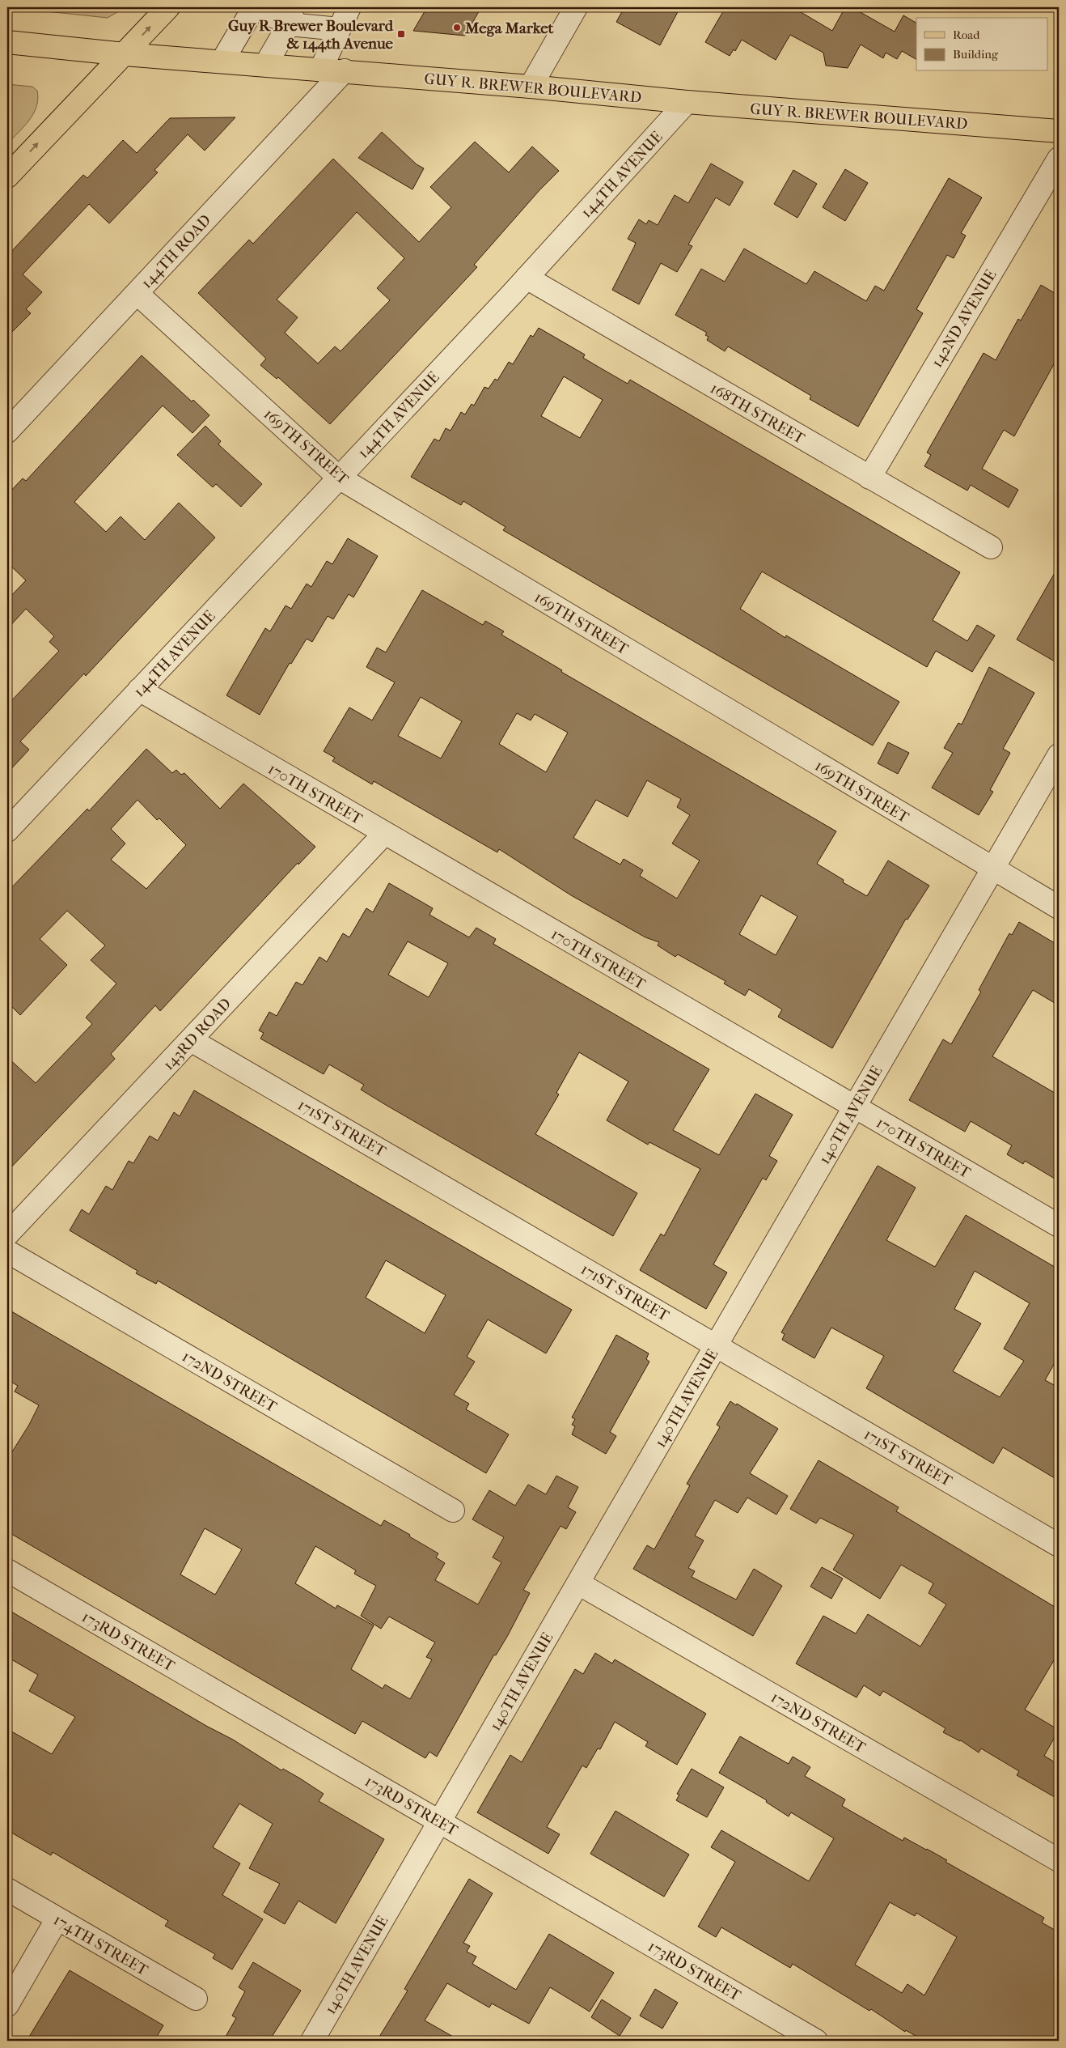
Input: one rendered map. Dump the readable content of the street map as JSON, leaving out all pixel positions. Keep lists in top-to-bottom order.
{
  "streets": {
    "main road": ["GUY R. BREWER BOULEVARD"],
    "street": [
      "144TH AVENUE",
      "144TH ROAD",
      "142ND AVENUE",
      "168TH STREET",
      "169TH STREET",
      "170TH STREET",
      "143RD ROAD",
      "140TH AVENUE",
      "171ST STREET",
      "172ND STREET",
      "173RD STREET",
      "174TH STREET"
    ]
  },
  "crossings": [
    ["GUY R. BREWER BOULEVARD", "144TH AVENUE"],
    ["GUY R. BREWER BOULEVARD", "144TH ROAD"],
    ["144TH AVENUE", "168TH STREET"],
    ["144TH AVENUE", "169TH STREET"],
    ["144TH AVENUE", "170TH STREET"],
    ["144TH ROAD", "169TH STREET"],
    ["142ND AVENUE", "168TH STREET"],
    ["169TH STREET", "140TH AVENUE"],
    ["170TH STREET", "143RD ROAD"],
    ["170TH STREET", "140TH AVENUE"],
    ["143RD ROAD", "171ST STREET"],
    ["140TH AVENUE", "171ST STREET"],
    ["140TH AVENUE", "172ND STREET"],
    ["140TH AVENUE", "173RD STREET"]
  ],
  "places": {
    "other": ["Mega Market"],
    "transit": ["Guy R Brewer Boulevard & 144th Avenue"]
  },
  "legend": ["Road", "Building"]
}
